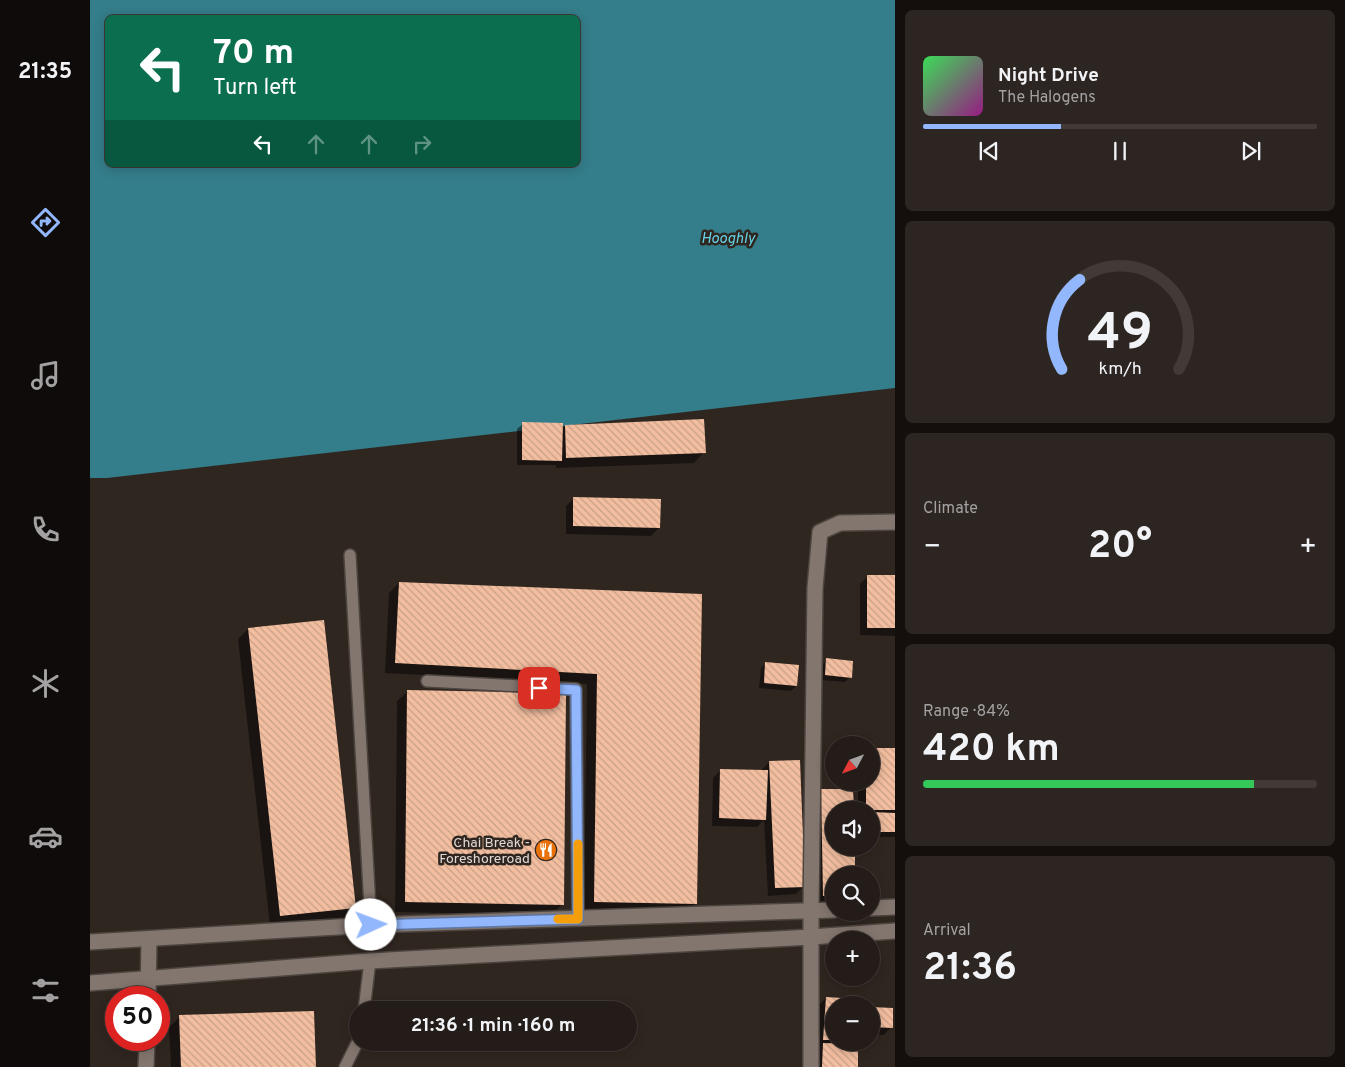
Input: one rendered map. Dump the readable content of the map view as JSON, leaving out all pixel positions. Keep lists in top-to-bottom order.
{
  "water": ["Hooghly"],
  "places": {
    "restaurant": ["Chai Break - Foreshoreroad"]
  },
  "north": "bottom left",
  "page": {
    "tabs": "21:35",
    "turn": ["70 m", "Turn left"],
    "song": ["Night Drive", "The Halogens"],
    "tile": [
      "Climate",
      ["Range · 84%", "420 km"],
      ["Arrival", "21:36"]
    ],
    "heat": ["−", "20°", "+"],
    "map_buttons": ["+", "−"],
    "limit": "50",
    "trip": "21:36 · 1 min · 160 m",
    "gauge": ["49", "km/h"]
  }
}
